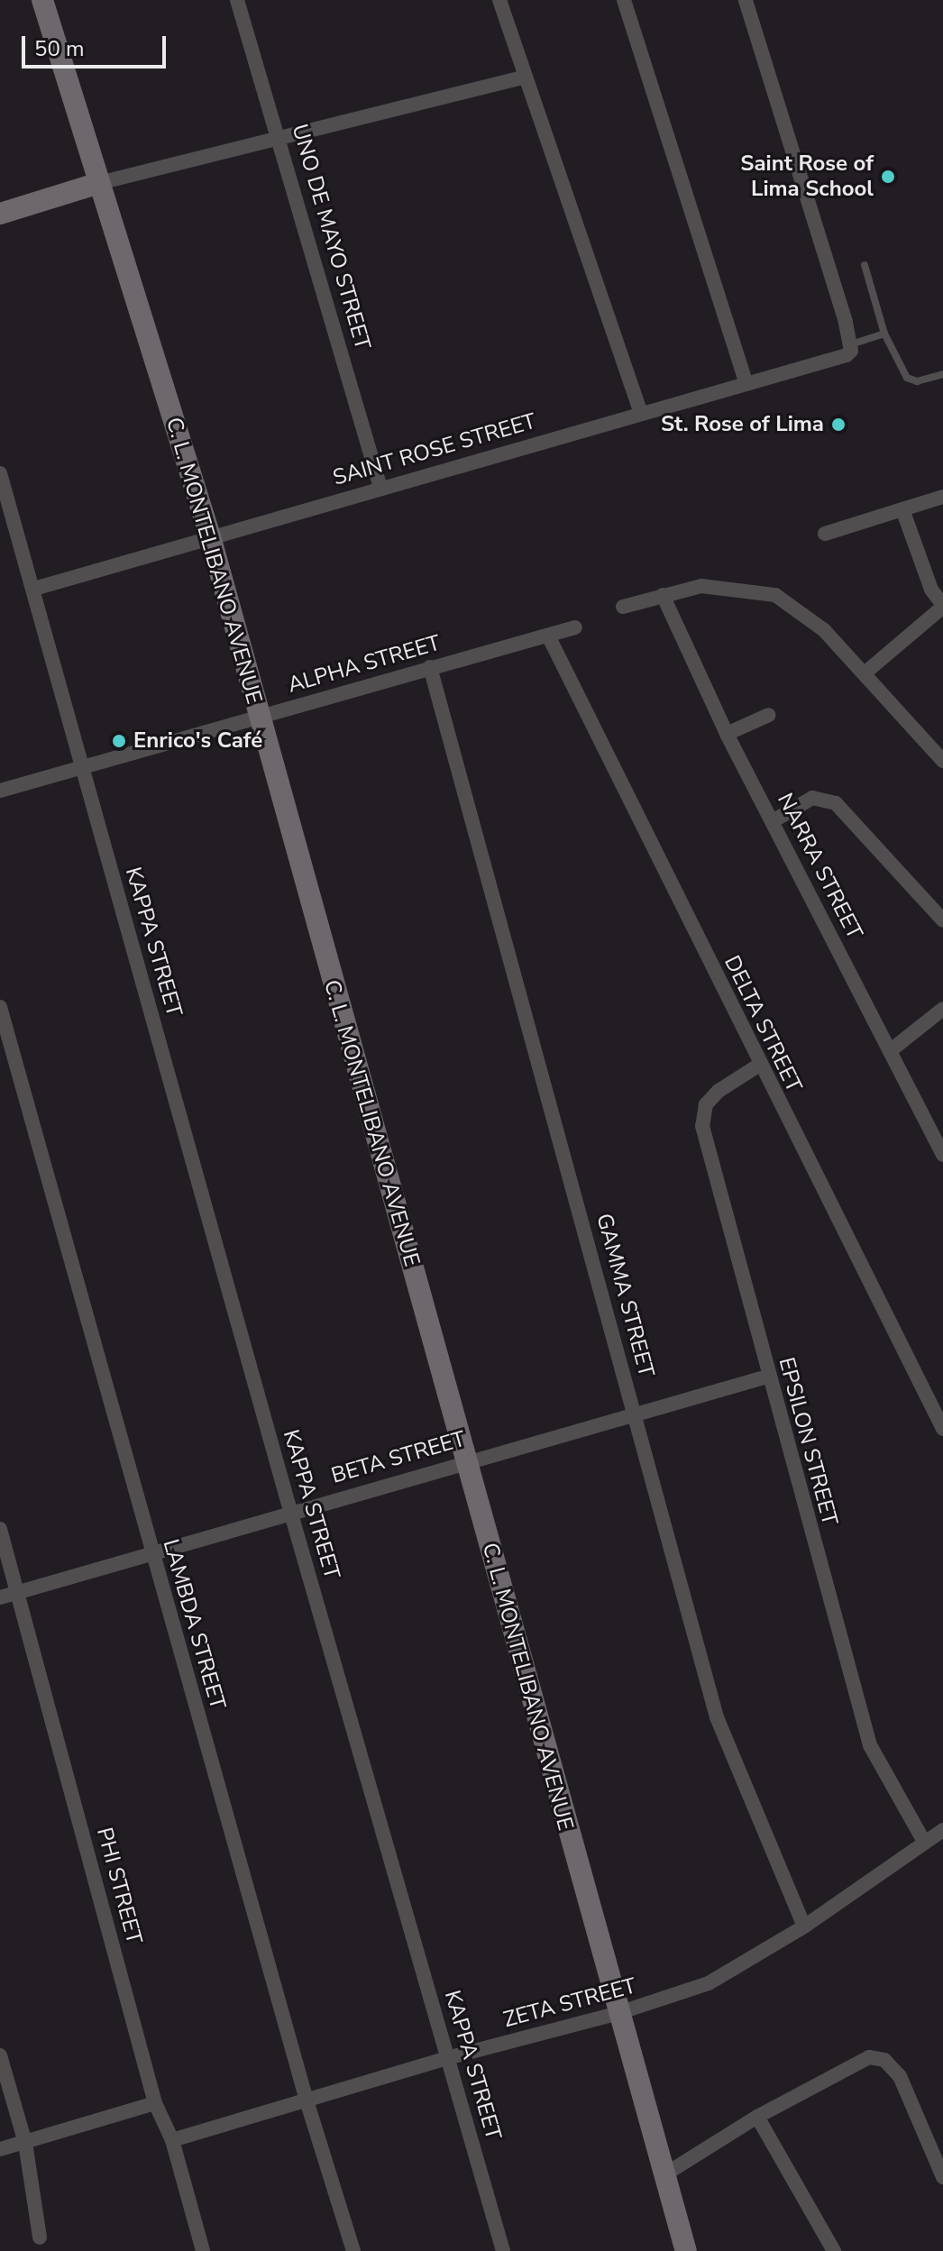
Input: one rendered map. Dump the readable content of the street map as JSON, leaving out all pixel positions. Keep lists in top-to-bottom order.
{
  "streets": {
    "street": [
      "UNO DE MAYO STREET",
      "SAINT ROSE STREET",
      "C. L. MONTELIBANO AVENUE",
      "ALPHA STREET",
      "NARRA STREET",
      "KAPPA STREET",
      "DELTA STREET",
      "GAMMA STREET",
      "EPSILON STREET",
      "BETA STREET",
      "LAMBDA STREET",
      "PHI STREET",
      "ZETA STREET"
    ]
  },
  "crossings": [
    ["UNO DE MAYO STREET", "SAINT ROSE STREET"],
    ["SAINT ROSE STREET", "C. L. MONTELIBANO AVENUE"],
    ["SAINT ROSE STREET", "KAPPA STREET"],
    ["C. L. MONTELIBANO AVENUE", "ALPHA STREET"],
    ["C. L. MONTELIBANO AVENUE", "BETA STREET"],
    ["C. L. MONTELIBANO AVENUE", "ZETA STREET"],
    ["ALPHA STREET", "KAPPA STREET"],
    ["ALPHA STREET", "DELTA STREET"],
    ["ALPHA STREET", "GAMMA STREET"],
    ["KAPPA STREET", "BETA STREET"],
    ["KAPPA STREET", "ZETA STREET"],
    ["DELTA STREET", "EPSILON STREET"],
    ["GAMMA STREET", "BETA STREET"],
    ["GAMMA STREET", "ZETA STREET"],
    ["EPSILON STREET", "BETA STREET"],
    ["EPSILON STREET", "ZETA STREET"],
    ["BETA STREET", "LAMBDA STREET"],
    ["BETA STREET", "PHI STREET"],
    ["LAMBDA STREET", "ZETA STREET"],
    ["PHI STREET", "ZETA STREET"]
  ],
  "places": ["Saint Rose of Lima School", "St. Rose of Lima", "Enrico's Café"],
  "scale_bar": "50 m"
}
